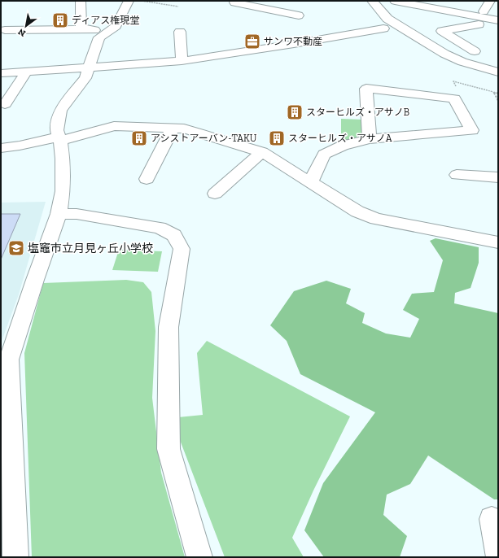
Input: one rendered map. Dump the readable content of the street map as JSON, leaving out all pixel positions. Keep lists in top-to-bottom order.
{
  "places": {
    "building": [
      "ディアス権現堂",
      "スターヒルズ・アサノB",
      "アシストアーバン-TAKU",
      "スターヒルズ・アサノA"
    ],
    "office": ["サンワ不動産"],
    "school or university": ["塩竈市立月見ヶ丘小学校"]
  },
  "north": "bottom left"
}
